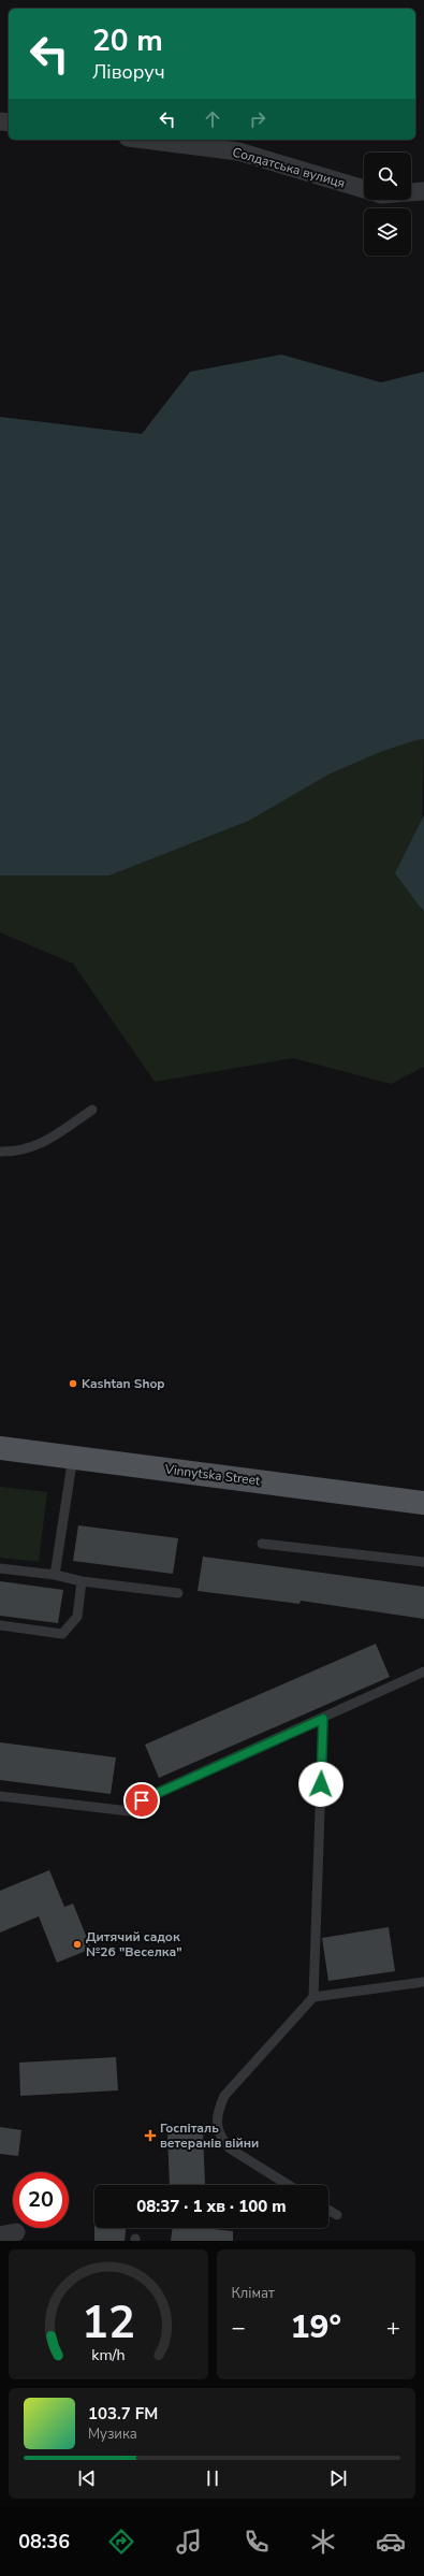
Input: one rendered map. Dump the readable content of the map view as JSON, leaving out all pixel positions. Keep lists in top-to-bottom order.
{
  "streets": {
    "main road": ["Vinnytska Street"],
    "street": ["Солдатська вулиця"]
  },
  "places": {
    "other": ["Kashtan Shop", "Дитячий садок №26 \"Веселка\""],
    "health": ["Госпіталь ветеранів війни"]
  },
  "page": {
    "turn": ["20 m", "Ліворуч"],
    "limit": "20",
    "trip": "08:37 · 1 хв · 100 m",
    "tile": "Клімат",
    "heat": ["−", "19°", "+"],
    "song": ["103.7 FM", "Музика"],
    "tabs": "08:36",
    "gauge": ["12", "km/h"]
  }
}
